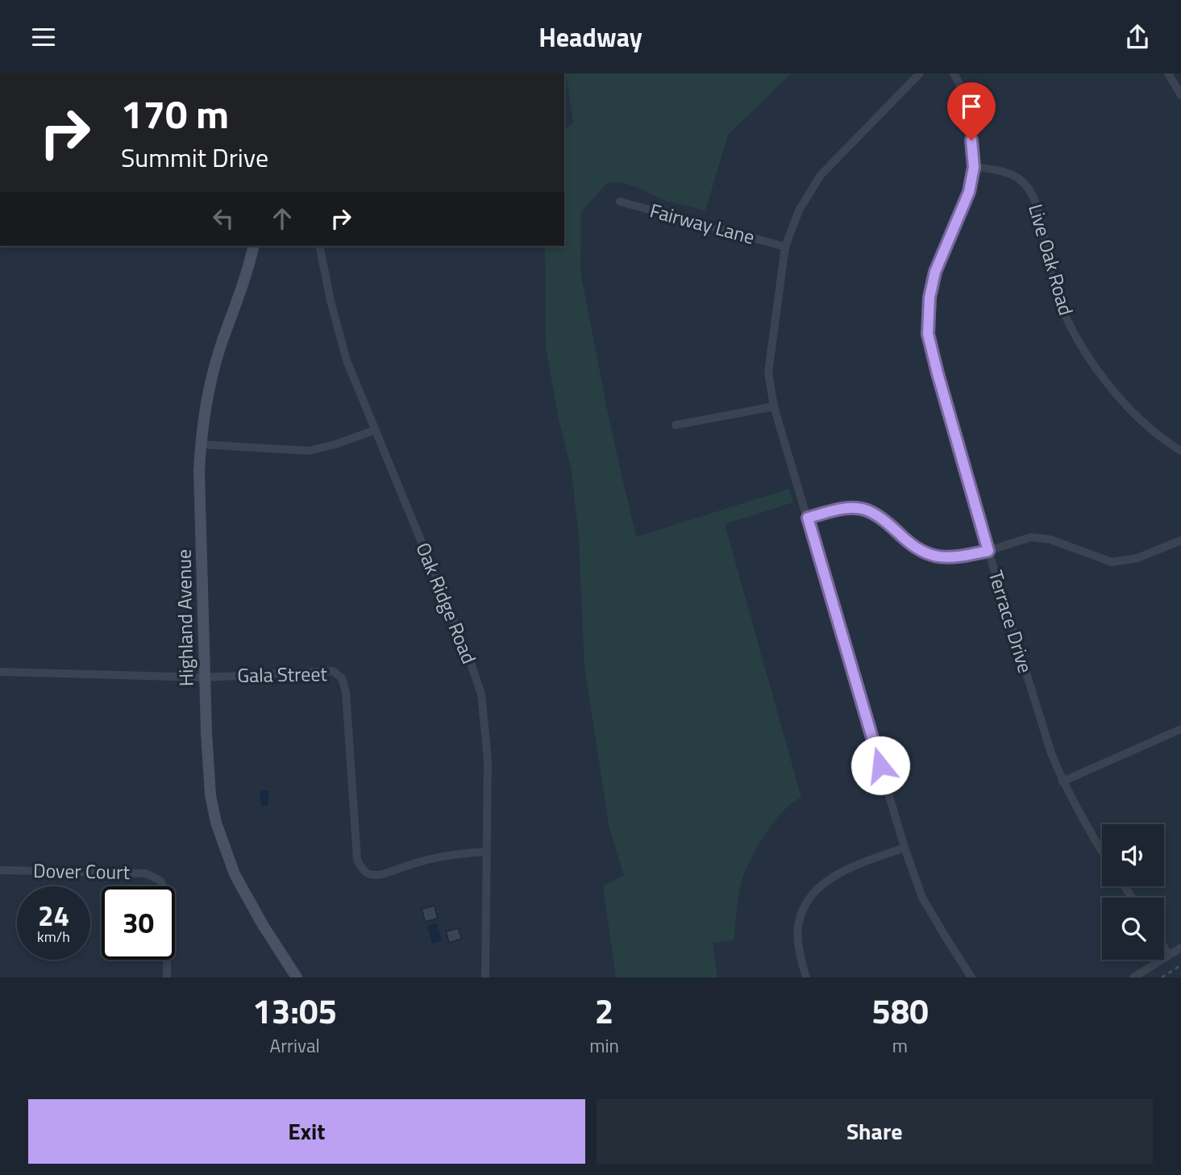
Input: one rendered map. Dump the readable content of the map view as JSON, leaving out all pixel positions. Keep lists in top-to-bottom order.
{
  "streets": {
    "main road": ["Highland Avenue"],
    "street": [
      "Fairway Lane",
      "Live Oak Road",
      "Oak Ridge Road",
      "Terrace Drive",
      "Gala Street",
      "Dover Court"
    ]
  },
  "crossings": [
    ["Live Oak Road", "Terrace Drive"],
    ["Oak Ridge Road", "Gala Street"],
    ["Highland Avenue", "Gala Street"]
  ],
  "page": {
    "header": "Headway",
    "turn": ["170 m", "Summit Drive"],
    "speed": "24 km/h",
    "limit": "30",
    "eta": [
      "13:05",
      "Arrival",
      "2",
      "min",
      "580",
      "m"
    ],
    "buttons": ["Exit", "Share"]
  }
}
